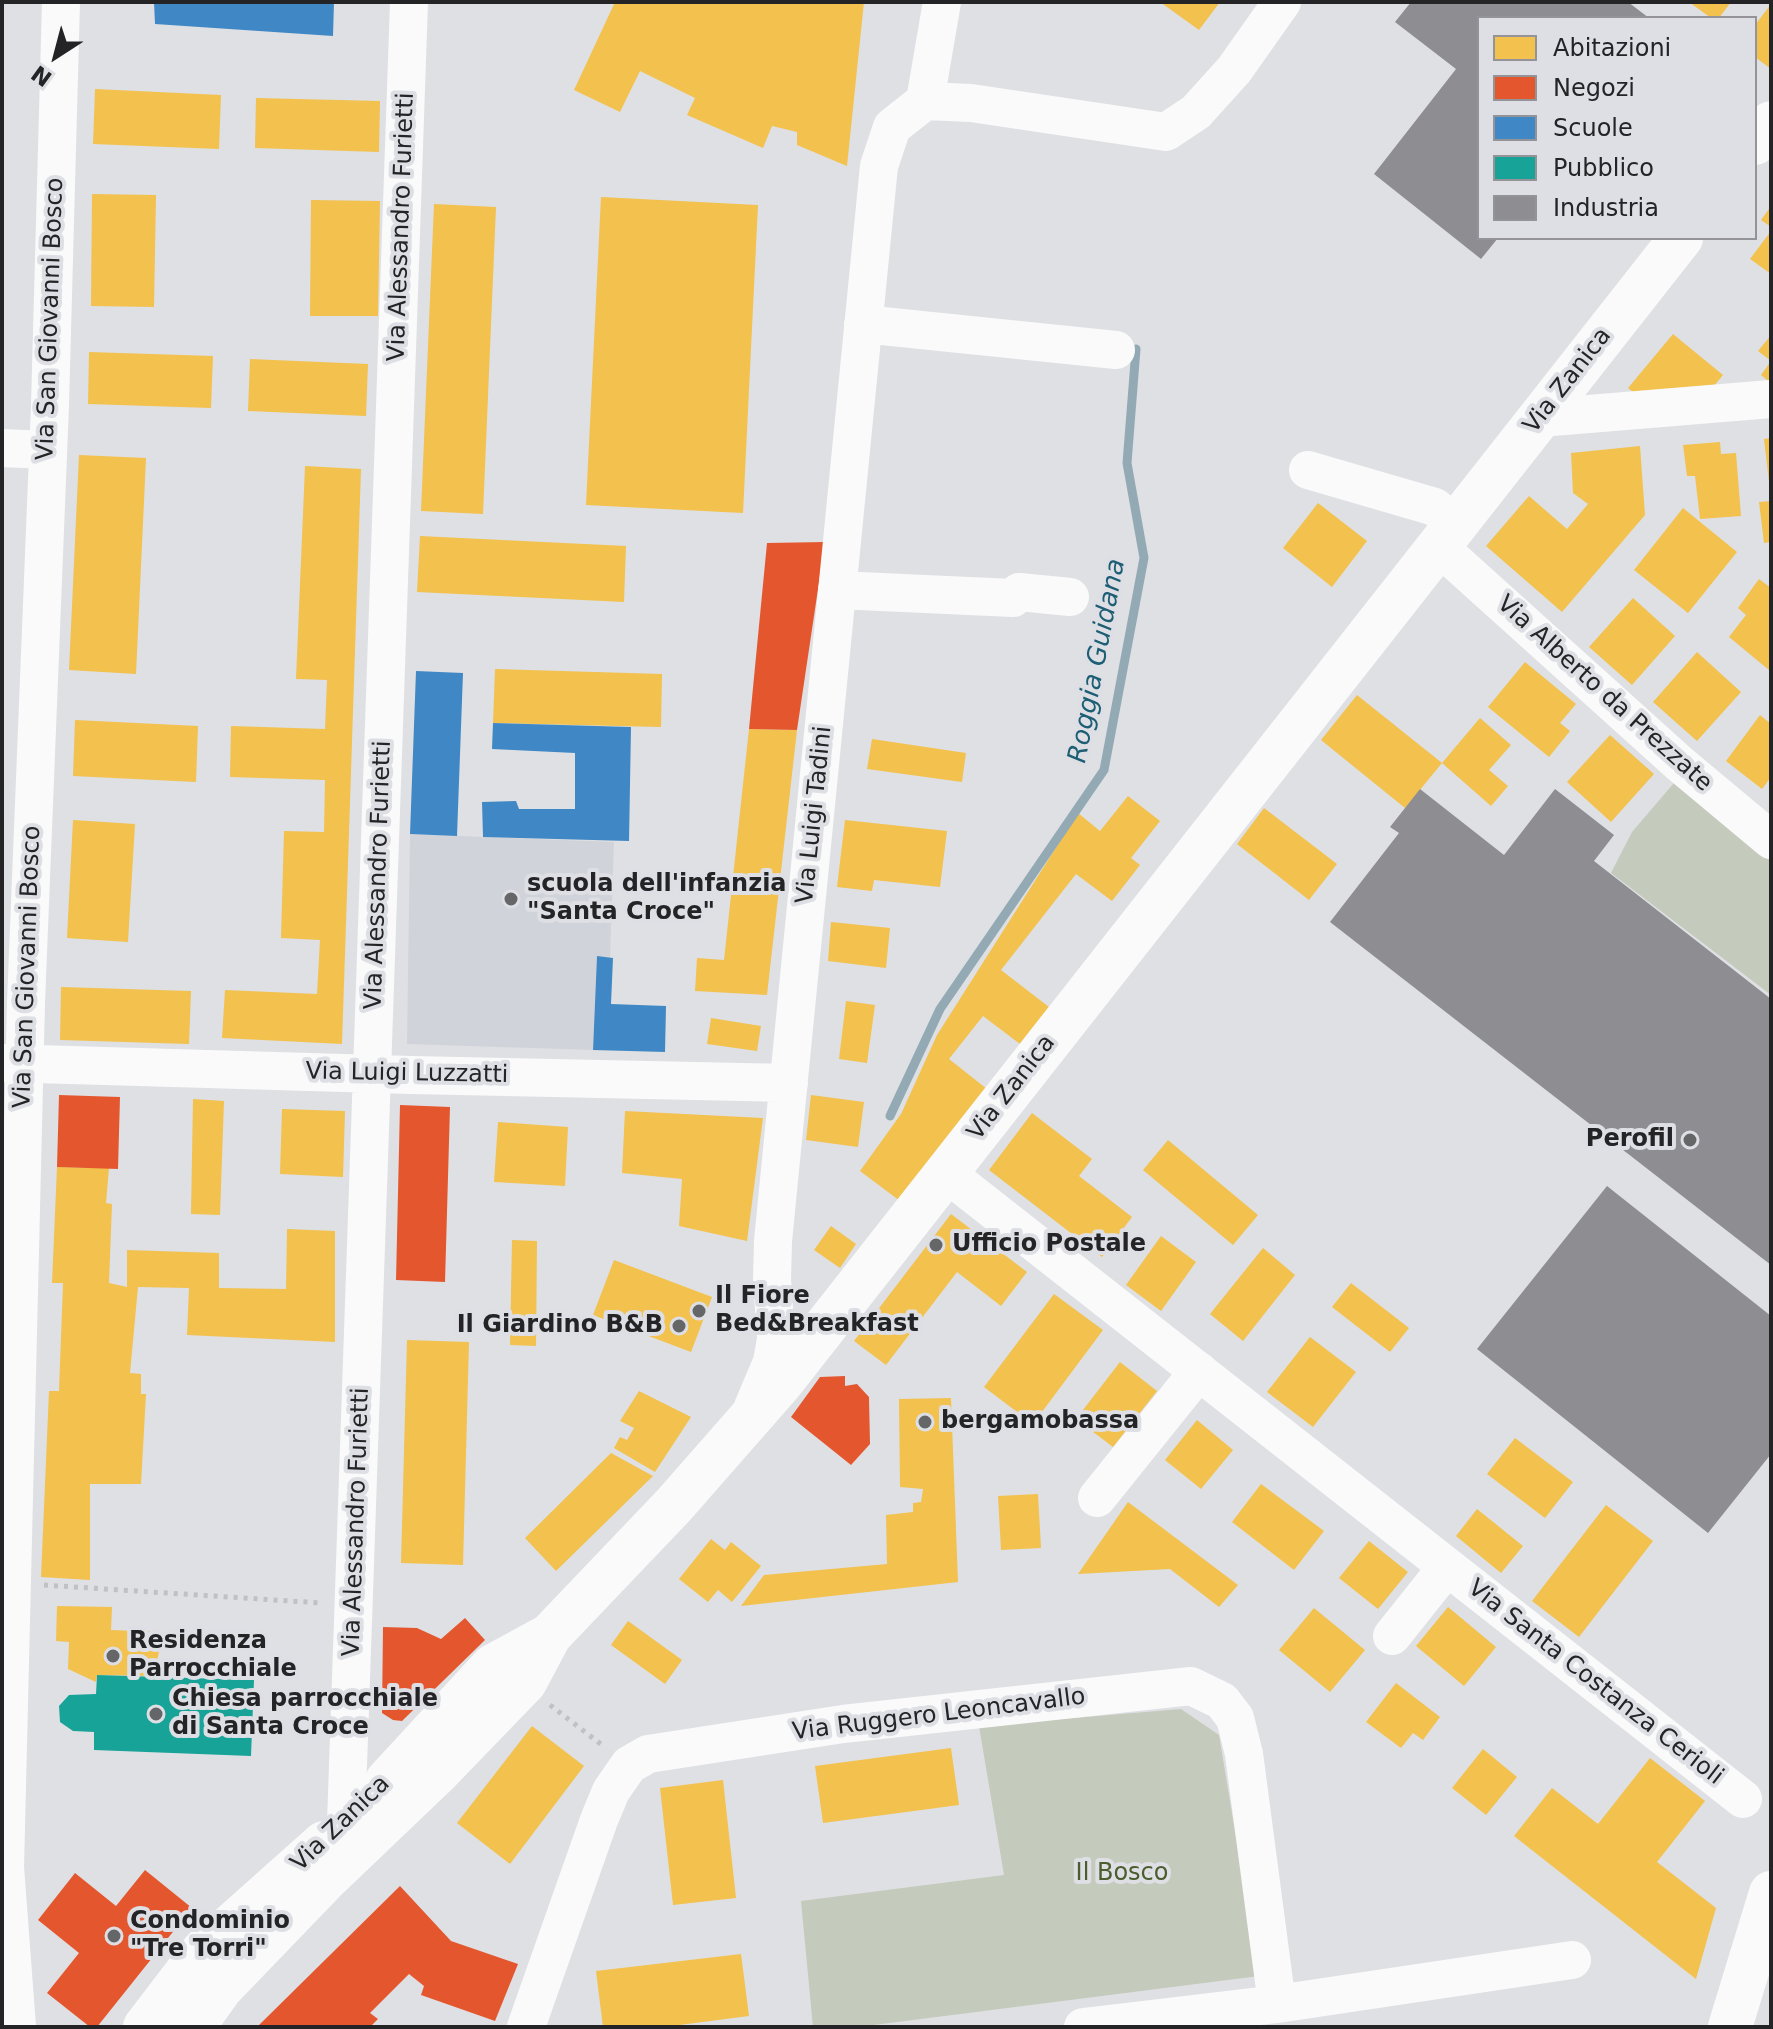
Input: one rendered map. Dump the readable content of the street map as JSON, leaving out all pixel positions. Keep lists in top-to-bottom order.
{
  "streets": {
    "main road": ["Via Zanica"],
    "street": [
      "Via Alessandro Furietti",
      "Via San Giovanni Bosco",
      "Via Alberto da Prezzate",
      "Via Luigi Tadini",
      "Via Luigi Luzzatti",
      "Via Santa Costanza Cerioli",
      "Via Ruggero Leoncavallo"
    ]
  },
  "crossings": [
    ["Via Alessandro Furietti", "Via Zanica"],
    ["Via Alessandro Furietti", "Via Luigi Luzzatti"],
    ["Via San Giovanni Bosco", "Via Luigi Luzzatti"],
    ["Via Zanica", "Via Alberto da Prezzate"],
    ["Via Zanica", "Via Luigi Tadini"],
    ["Via Zanica", "Via Santa Costanza Cerioli"],
    ["Via Luigi Tadini", "Via Luigi Luzzatti"]
  ],
  "water": ["Roggia Guidana"],
  "parks": ["Il Bosco"],
  "places": [
    "scuola dell'infanzia \"Santa Croce\"",
    "Perofil",
    "Ufficio Postale",
    "Il Fiore Bed&Breakfast",
    "Il Giardino B&B",
    "bergamobassa",
    "Residenza Parrocchiale",
    "Chiesa parrocchiale di Santa Croce",
    "Condominio \"Tre Torri\""
  ],
  "legend": [
    "Abitazioni",
    "Negozi",
    "Scuole",
    "Pubblico",
    "Industria"
  ],
  "north": "bottom left"
}
